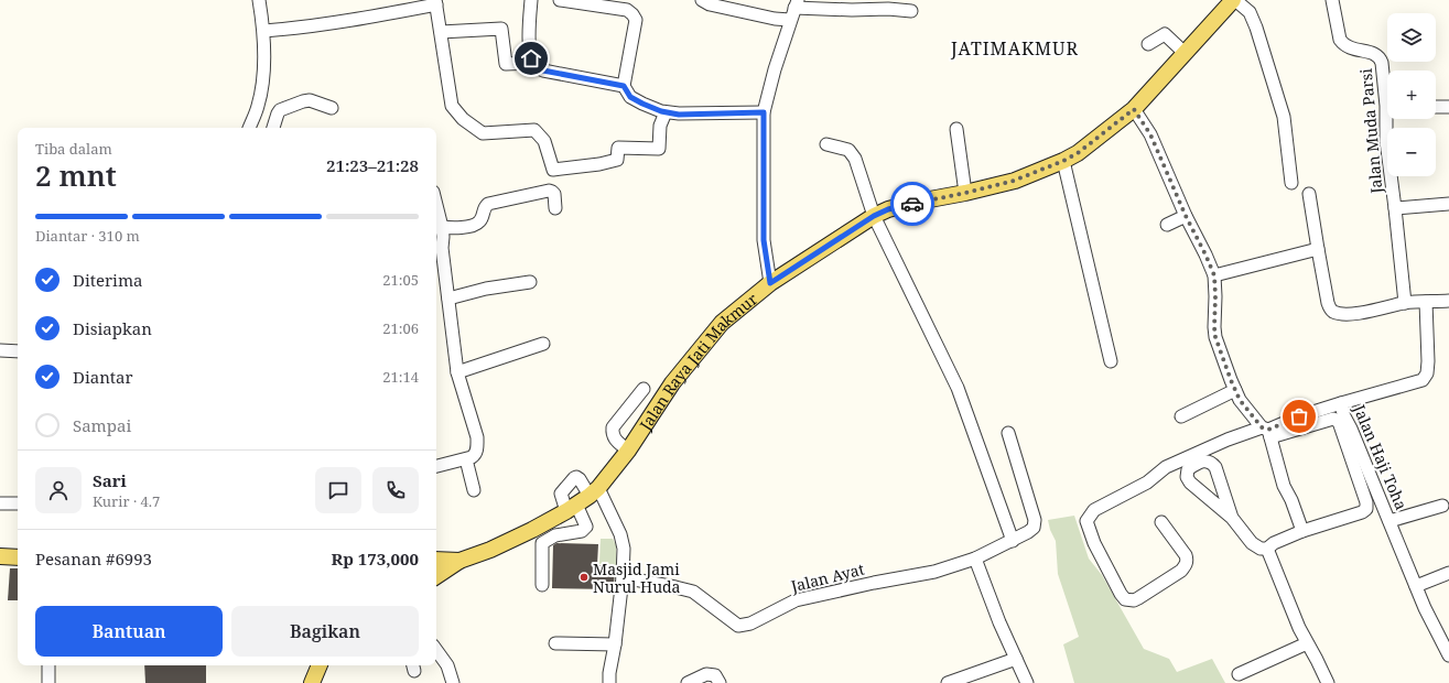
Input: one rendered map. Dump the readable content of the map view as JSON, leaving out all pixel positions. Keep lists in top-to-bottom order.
{
  "streets": {
    "main road": ["Jalan Raya Jati Makmur"],
    "street": ["Jalan Muda Parsi", "Jalan Haji Toha", "Jalan Ayat"]
  },
  "districts": ["JATIMAKMUR"],
  "places": ["Masjid Jami Nurul Huda"],
  "page": {
    "map_buttons": ["+", "−"],
    "heading": ["2 mnt", "Tiba dalam", "21:23–21:28"],
    "panel": [
      "Sari",
      "Kurir · 4.7",
      "Pesanan #6993",
      "Rp 173,000"
    ],
    "bar": "Diantar · 310 m",
    "list": [
      ["Diterima", "21:05"],
      ["Disiapkan", "21:06"],
      ["Diantar", "21:14"],
      "Sampai"
    ],
    "buttons": ["Bantuan", "Bagikan"]
  }
}
